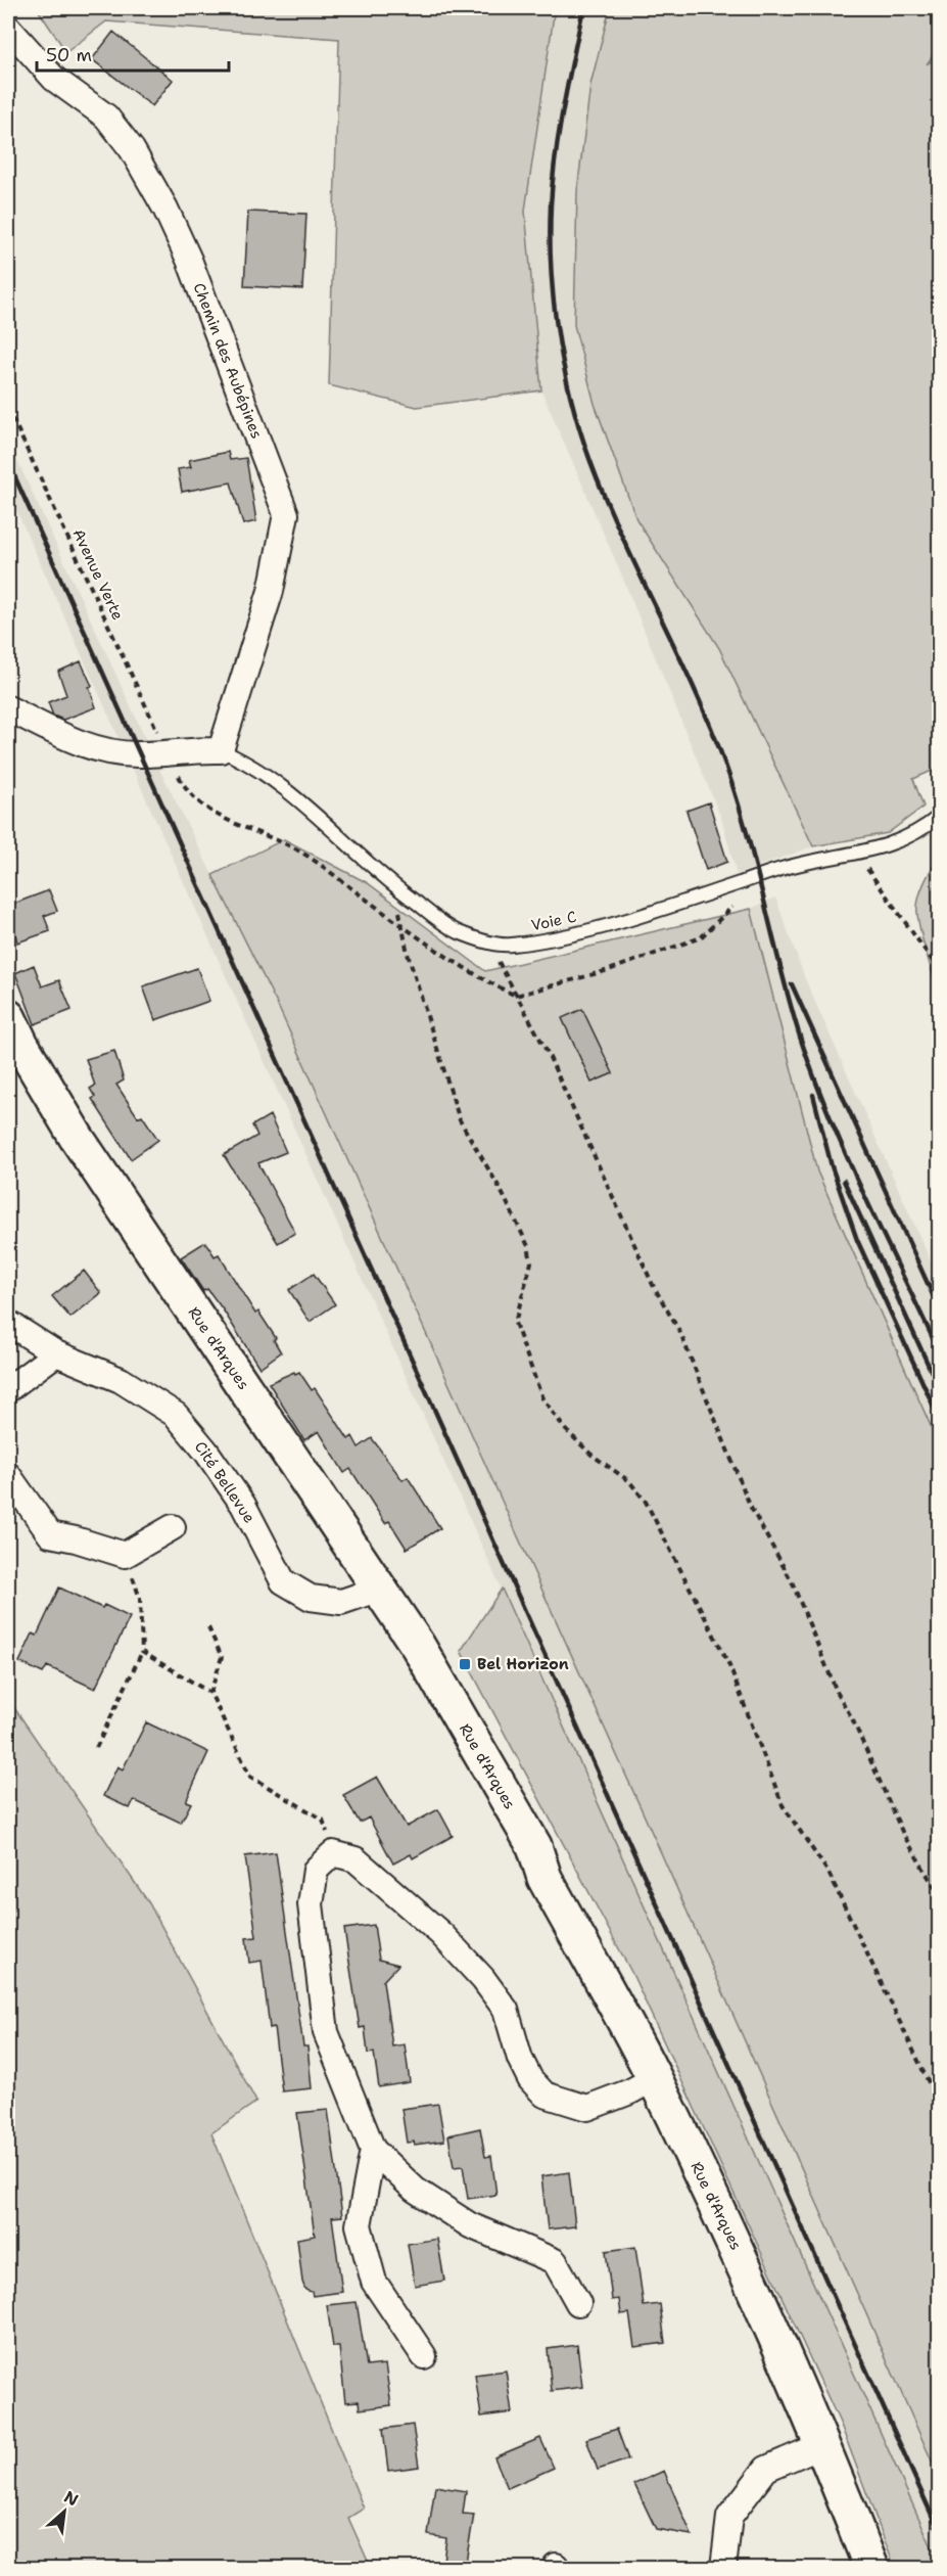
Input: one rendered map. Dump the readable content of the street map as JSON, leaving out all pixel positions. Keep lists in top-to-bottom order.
{
  "streets": {
    "main road": ["Rue d'Arques"],
    "street": ["Chemin des Aubépines", "Cité Bellevue"],
    "lane": ["Voie C"],
    "path": ["Avenue Verte"]
  },
  "crossings": [
    ["Chemin des Aubépines", "Voie C"],
    ["Rue d'Arques", "Cité Bellevue"]
  ],
  "places": {
    "transit": ["Bel Horizon"]
  },
  "scale_bar": "50 m",
  "north": "top right"
}
